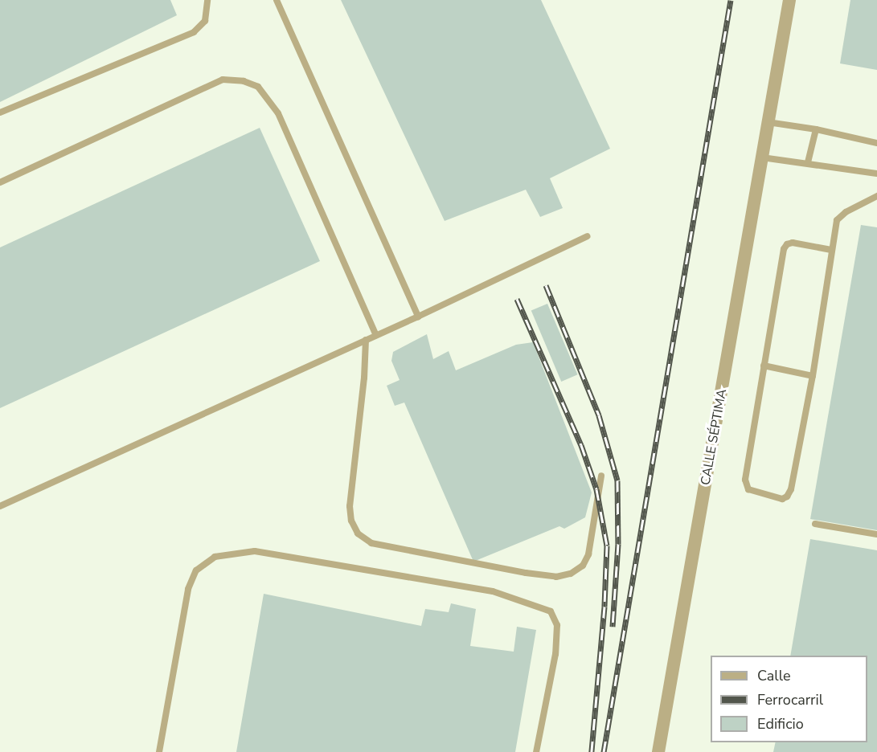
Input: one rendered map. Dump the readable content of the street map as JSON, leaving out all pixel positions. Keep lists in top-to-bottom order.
{
  "streets": {
    "street": ["CALLE SÉPTIMA"]
  },
  "legend": ["Calle", "Ferrocarril", "Edificio"]
}
